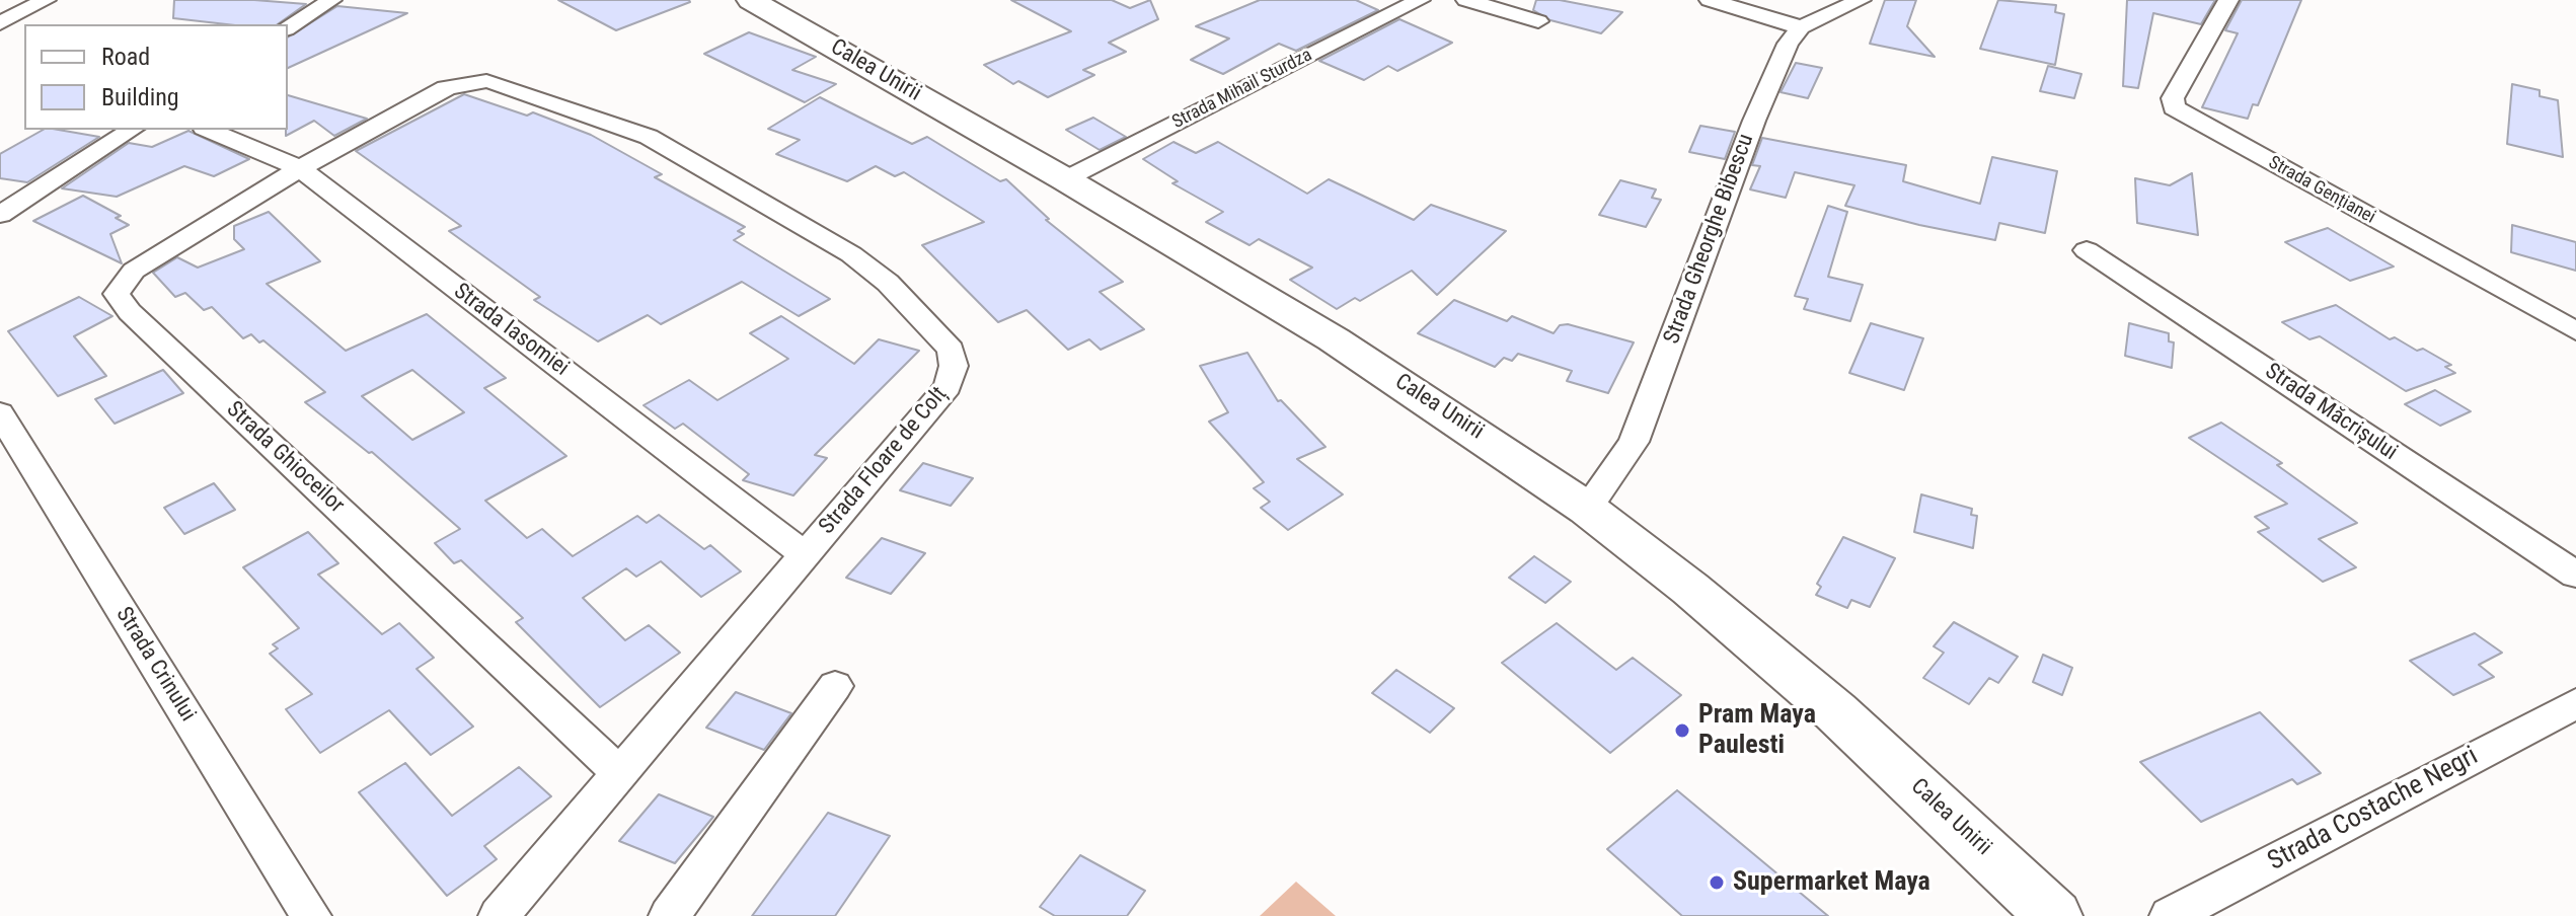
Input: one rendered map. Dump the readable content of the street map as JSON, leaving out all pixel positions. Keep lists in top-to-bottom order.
{
  "streets": {
    "main road": ["Calea Unirii"],
    "street": [
      "Strada Mihail Sturdza",
      "Strada Gențianei",
      "Strada Gheorghe Bibescu",
      "Strada Iasomiei",
      "Strada Măcrișului",
      "Strada Ghioceilor",
      "Strada Floare de Colț",
      "Strada Crinului",
      "Strada Costache Negri"
    ]
  },
  "crossings": [
    ["Calea Unirii", "Strada Mihail Sturdza"],
    ["Calea Unirii", "Strada Gheorghe Bibescu"],
    ["Strada Iasomiei", "Strada Ghioceilor"],
    ["Strada Iasomiei", "Strada Floare de Colț"],
    ["Strada Ghioceilor", "Strada Floare de Colț"]
  ],
  "places": ["Pram Maya Paulesti", "Supermarket Maya"],
  "legend": ["Road", "Building"]
}
